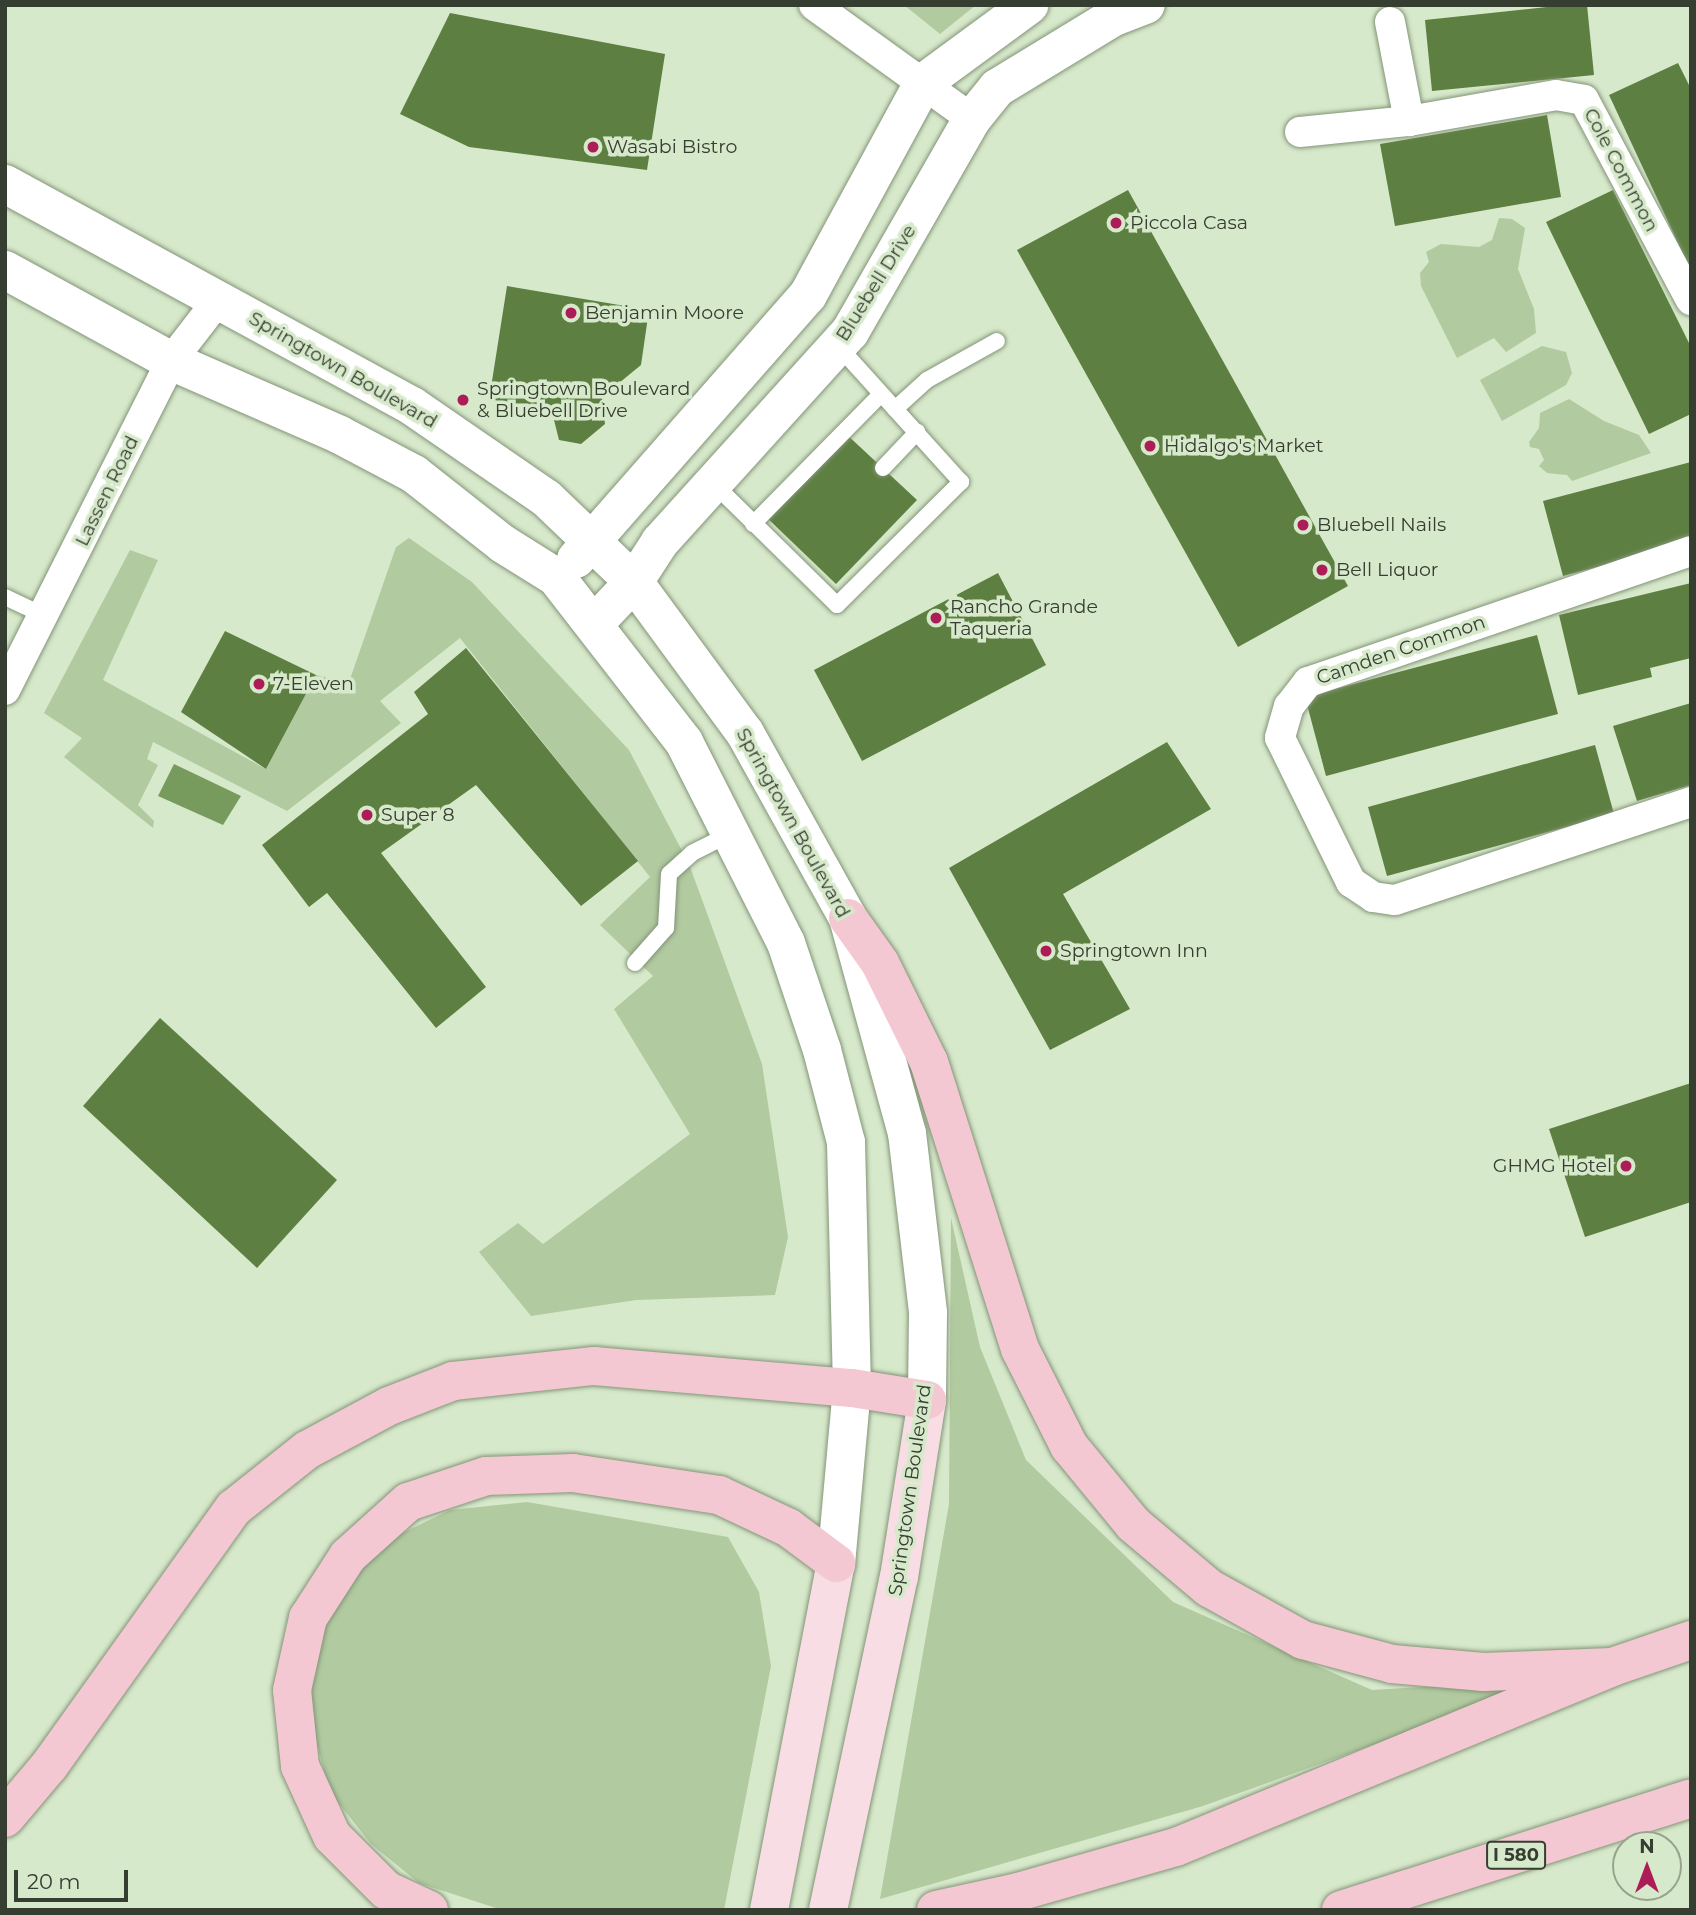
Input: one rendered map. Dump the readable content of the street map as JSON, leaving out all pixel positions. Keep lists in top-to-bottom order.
{
  "streets": {
    "highway": ["I 580"],
    "main road": ["Springtown Boulevard"],
    "street": [
      "Cole Common",
      "Bluebell Drive",
      "Lassen Road",
      "Camden Common"
    ]
  },
  "crossings": [
    ["Bluebell Drive", "Springtown Boulevard"],
    ["Springtown Boulevard", "Lassen Road"]
  ],
  "places": [
    "Wasabi Bistro",
    "Piccola Casa",
    "Benjamin Moore",
    "Springtown Boulevard & Bluebell Drive",
    "Hidalgo's Market",
    "Bluebell Nails",
    "Bell Liquor",
    "Rancho Grande Taqueria",
    "7-Eleven",
    "Super 8",
    "Springtown Inn",
    "GHMG Hotel"
  ],
  "scale_bar": "20 m",
  "north": "top"
}
